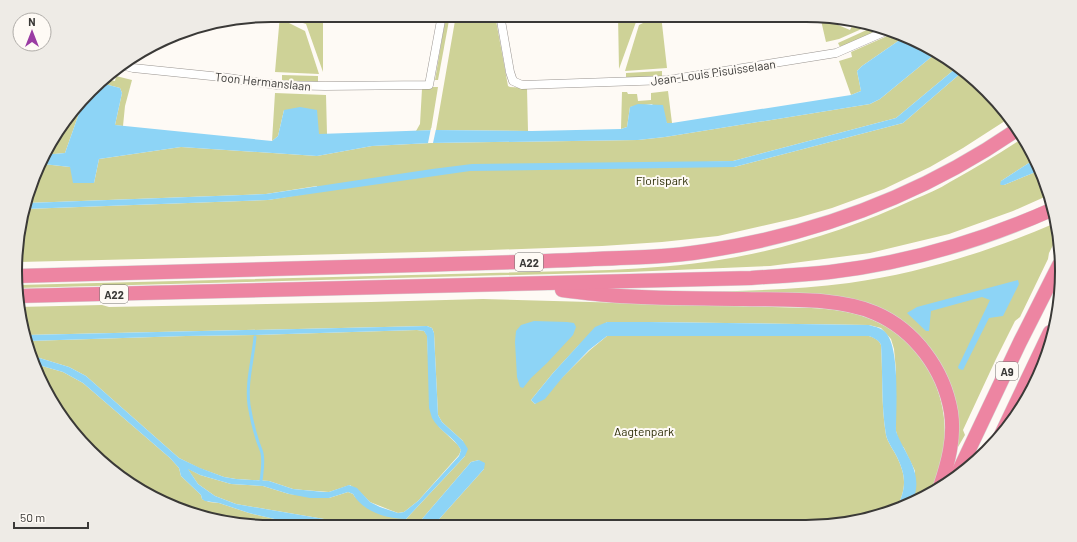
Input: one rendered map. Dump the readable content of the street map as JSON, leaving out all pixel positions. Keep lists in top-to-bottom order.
{
  "streets": {
    "highway": ["A22", "A9"],
    "street": ["Jean-Louis Pisuisselaan", "Toon Hermanslaan"]
  },
  "parks": ["Florispark", "Aagtenpark"],
  "scale_bar": "50 m",
  "north": "top"
}
